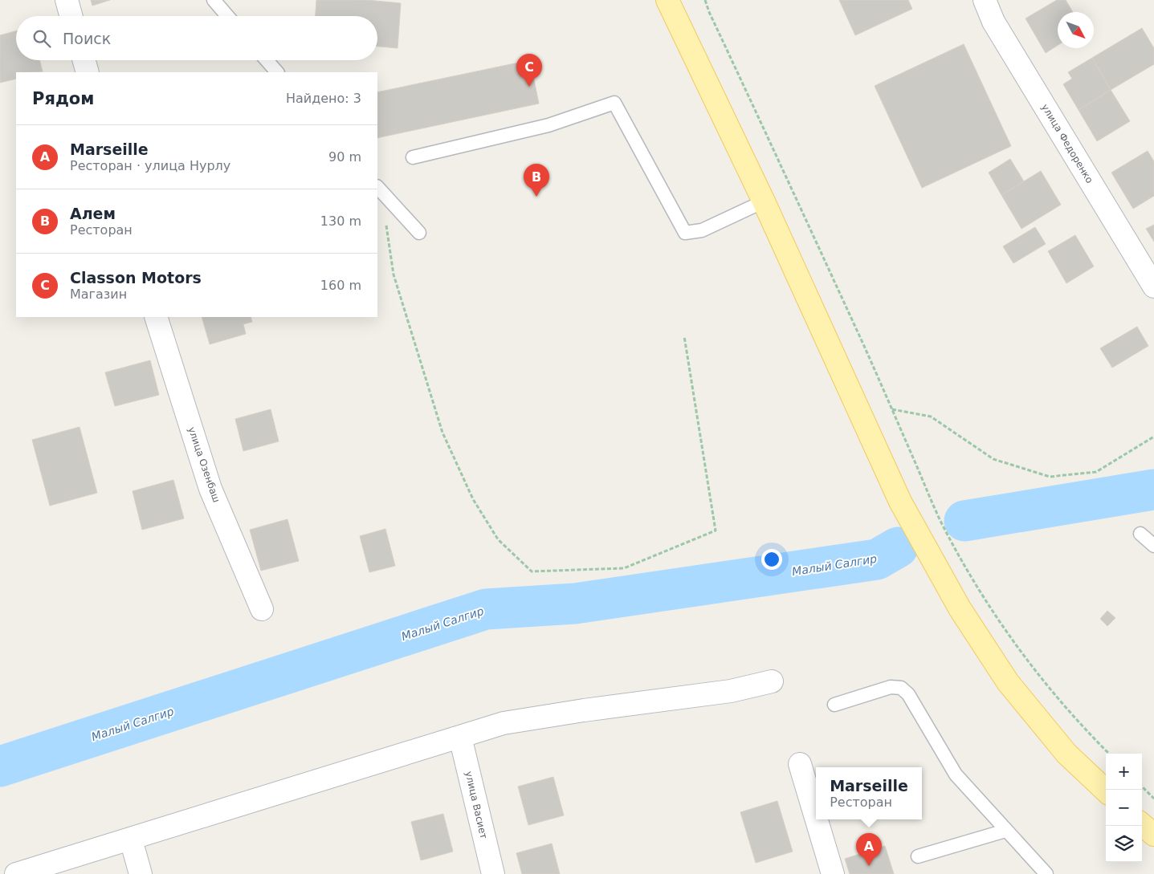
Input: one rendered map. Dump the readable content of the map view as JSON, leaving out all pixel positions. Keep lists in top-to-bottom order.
{
  "streets": {
    "street": ["улица Федоренко", "улица Озенбаш", "улица Васиет"]
  },
  "water": ["Малый Салгир"],
  "north": "bottom right",
  "page": {
    "search": "Поиск",
    "pins": ["C", "B", "A"],
    "heading": ["Рядом", "Найдено: 3"],
    "list": [
      {
        "mark": "A",
        "name": "Marseille",
        "note": "Ресторан · улица Нурлу",
        "value": "90 m"
      },
      {
        "mark": "B",
        "name": "Алем",
        "note": "Ресторан",
        "value": "130 m"
      },
      {
        "mark": "C",
        "name": "Classon Motors",
        "note": "Магазин",
        "value": "160 m"
      }
    ],
    "map_buttons": ["+", "−"],
    "popup": ["Marseille", "Ресторан"]
  }
}
